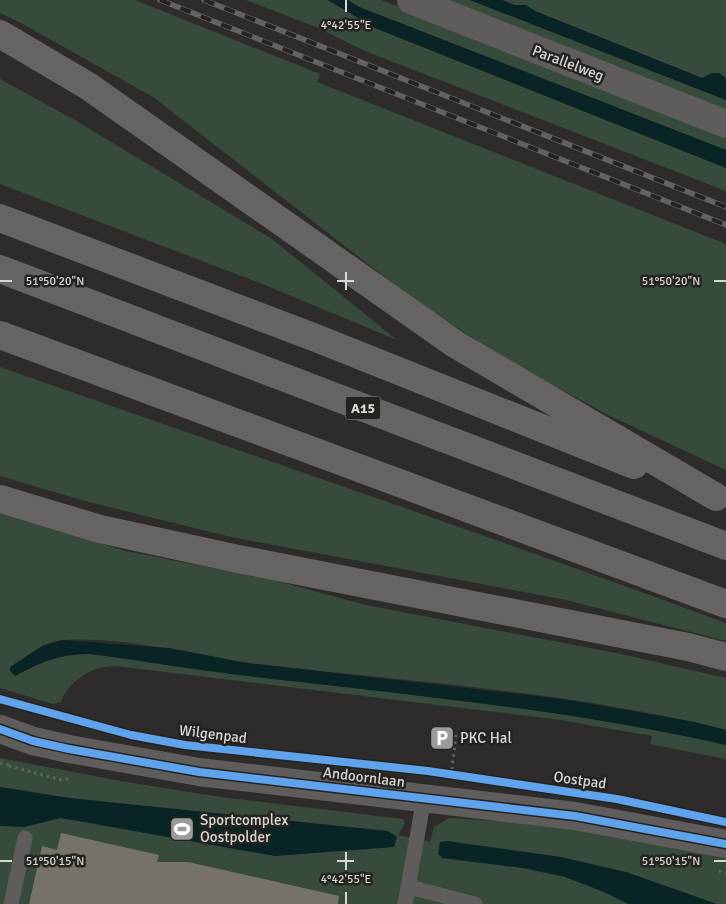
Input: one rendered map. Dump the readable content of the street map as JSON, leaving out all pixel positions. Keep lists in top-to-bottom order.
{
  "streets": {
    "highway": ["A15"],
    "street": ["Parallelweg", "Andoornlaan"],
    "cycle path": ["Wilgenpad"]
  },
  "places": {
    "parking": ["PKC Hal"],
    "sports": ["Sportcomplex Oostpolder"]
  },
  "coordinates": ["4°42'55\"E", "51°50'20\"N", "51°50'15\"N"]
}
